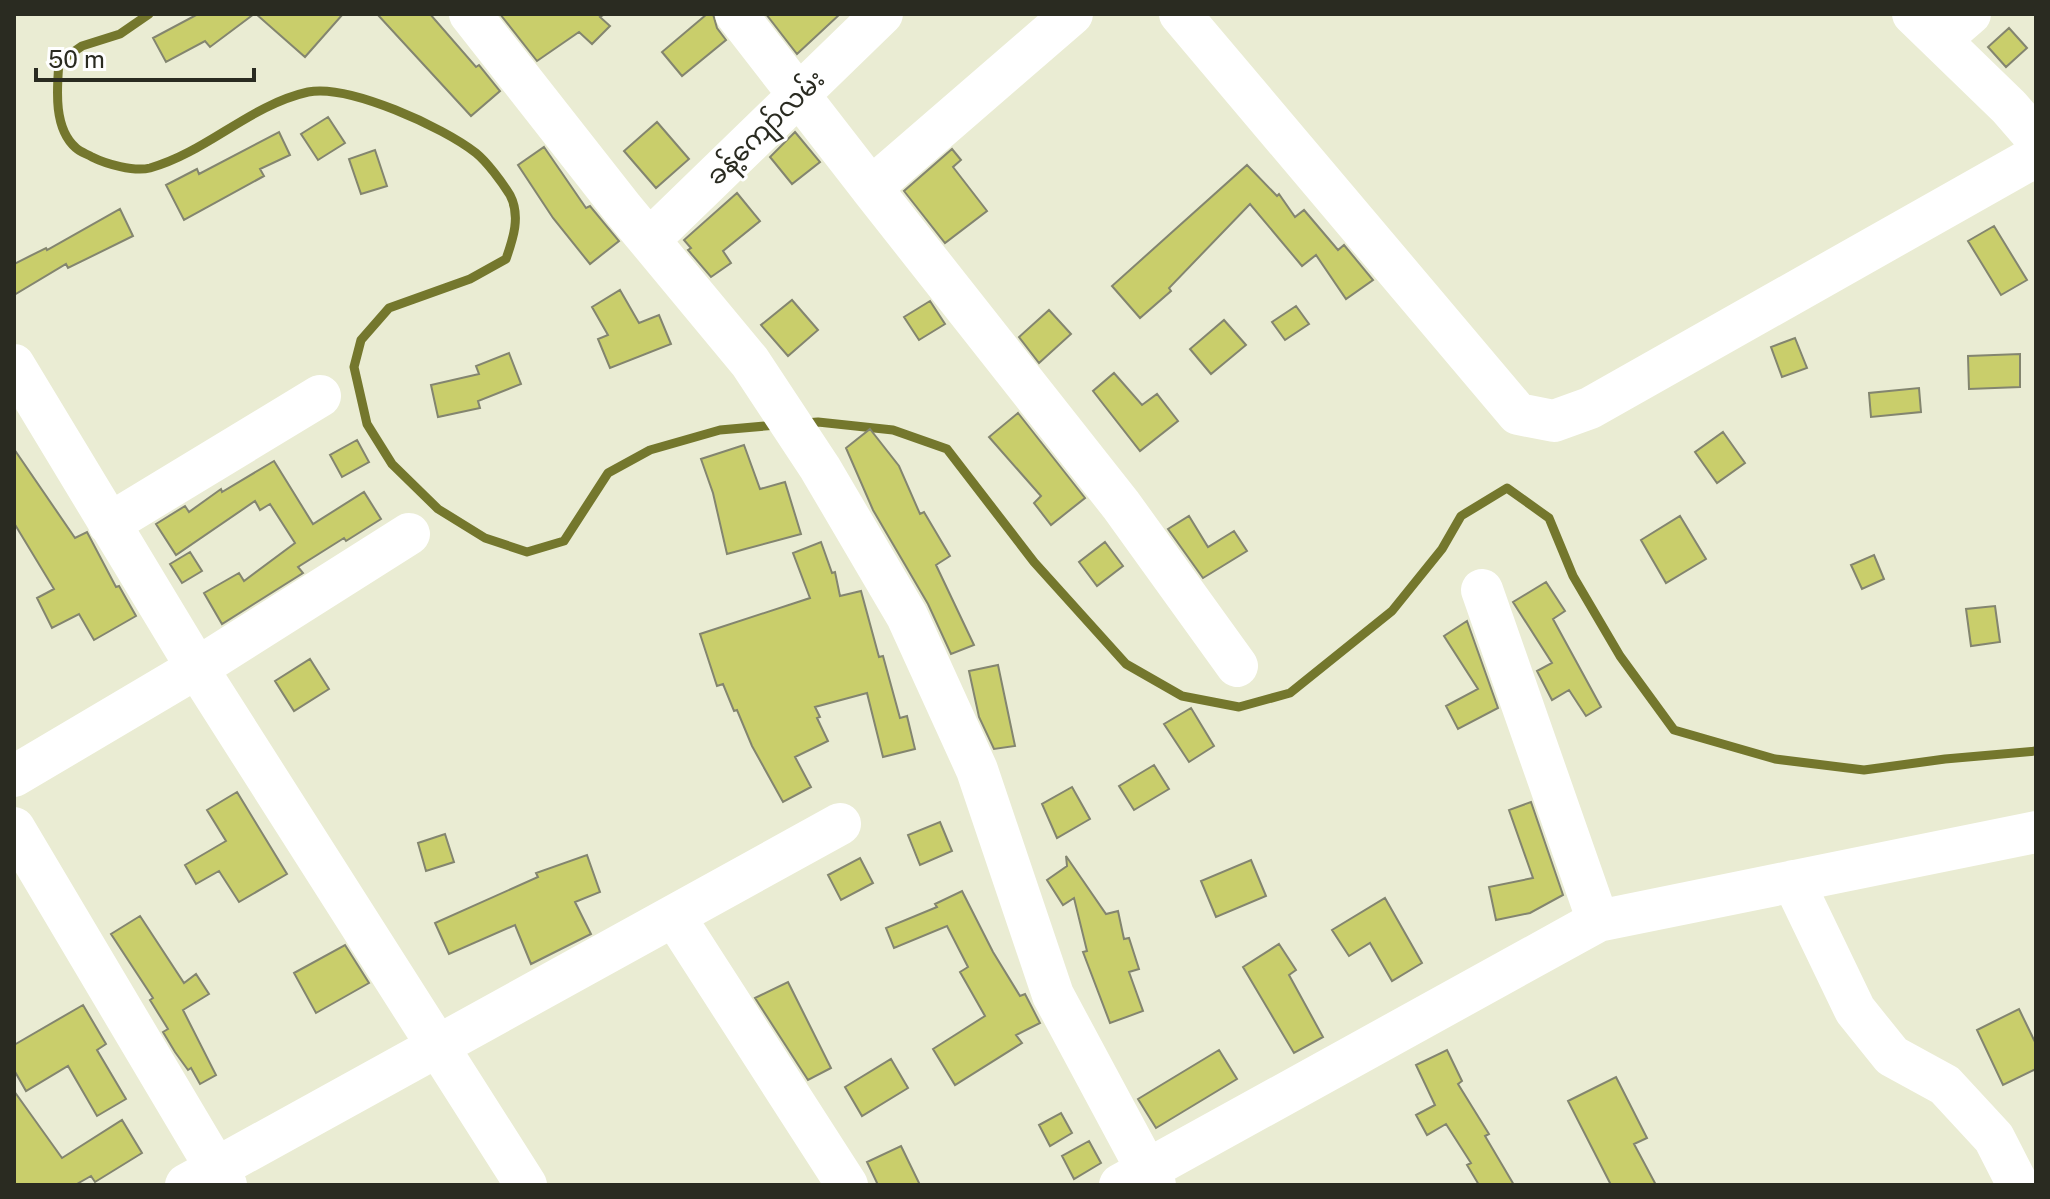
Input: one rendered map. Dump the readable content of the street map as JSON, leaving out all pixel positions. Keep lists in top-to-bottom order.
{
  "streets": {
    "street": ["ခန့်ကျော်လမ်း"]
  },
  "scale_bar": "50 m"
}
